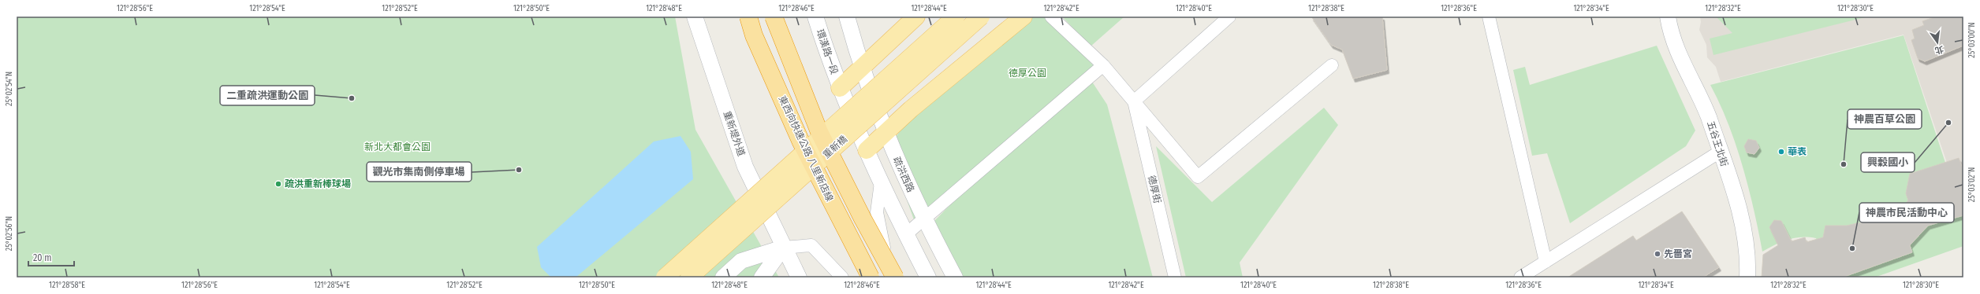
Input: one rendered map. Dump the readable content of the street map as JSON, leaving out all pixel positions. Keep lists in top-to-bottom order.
{
  "streets": {
    "highway": ["東西向快速公路 八里新店線"],
    "main road": ["重新橋"],
    "street": [
      "環漢路一段",
      "重新堤外道",
      "五谷王北街",
      "疏洪西路",
      "德厚街"
    ]
  },
  "parks": ["德厚公園", "新北大都會公園"],
  "places": [
    "二重疏洪運動公園",
    "興穀國小",
    "華表",
    "神農百草公園",
    "觀光市集南側停車場",
    "疏洪重新棒球場",
    "神農市民活動中心",
    "先嗇宮"
  ],
  "scale_bar": "20 m",
  "north": "bottom",
  "coordinates": [
    "121°28'56\"E",
    "121°28'54\"E",
    "121°28'52\"E",
    "121°28'50\"E",
    "121°28'48\"E",
    "121°28'46\"E",
    "121°28'44\"E",
    "121°28'42\"E",
    "121°28'40\"E",
    "121°28'38\"E",
    "121°28'36\"E",
    "121°28'34\"E",
    "121°28'32\"E",
    "121°28'30\"E",
    "25°03'00\"N",
    "25°02'54\"N",
    "25°03'02\"N",
    "25°02'56\"N",
    "121°28'58\"E"
  ]
}
